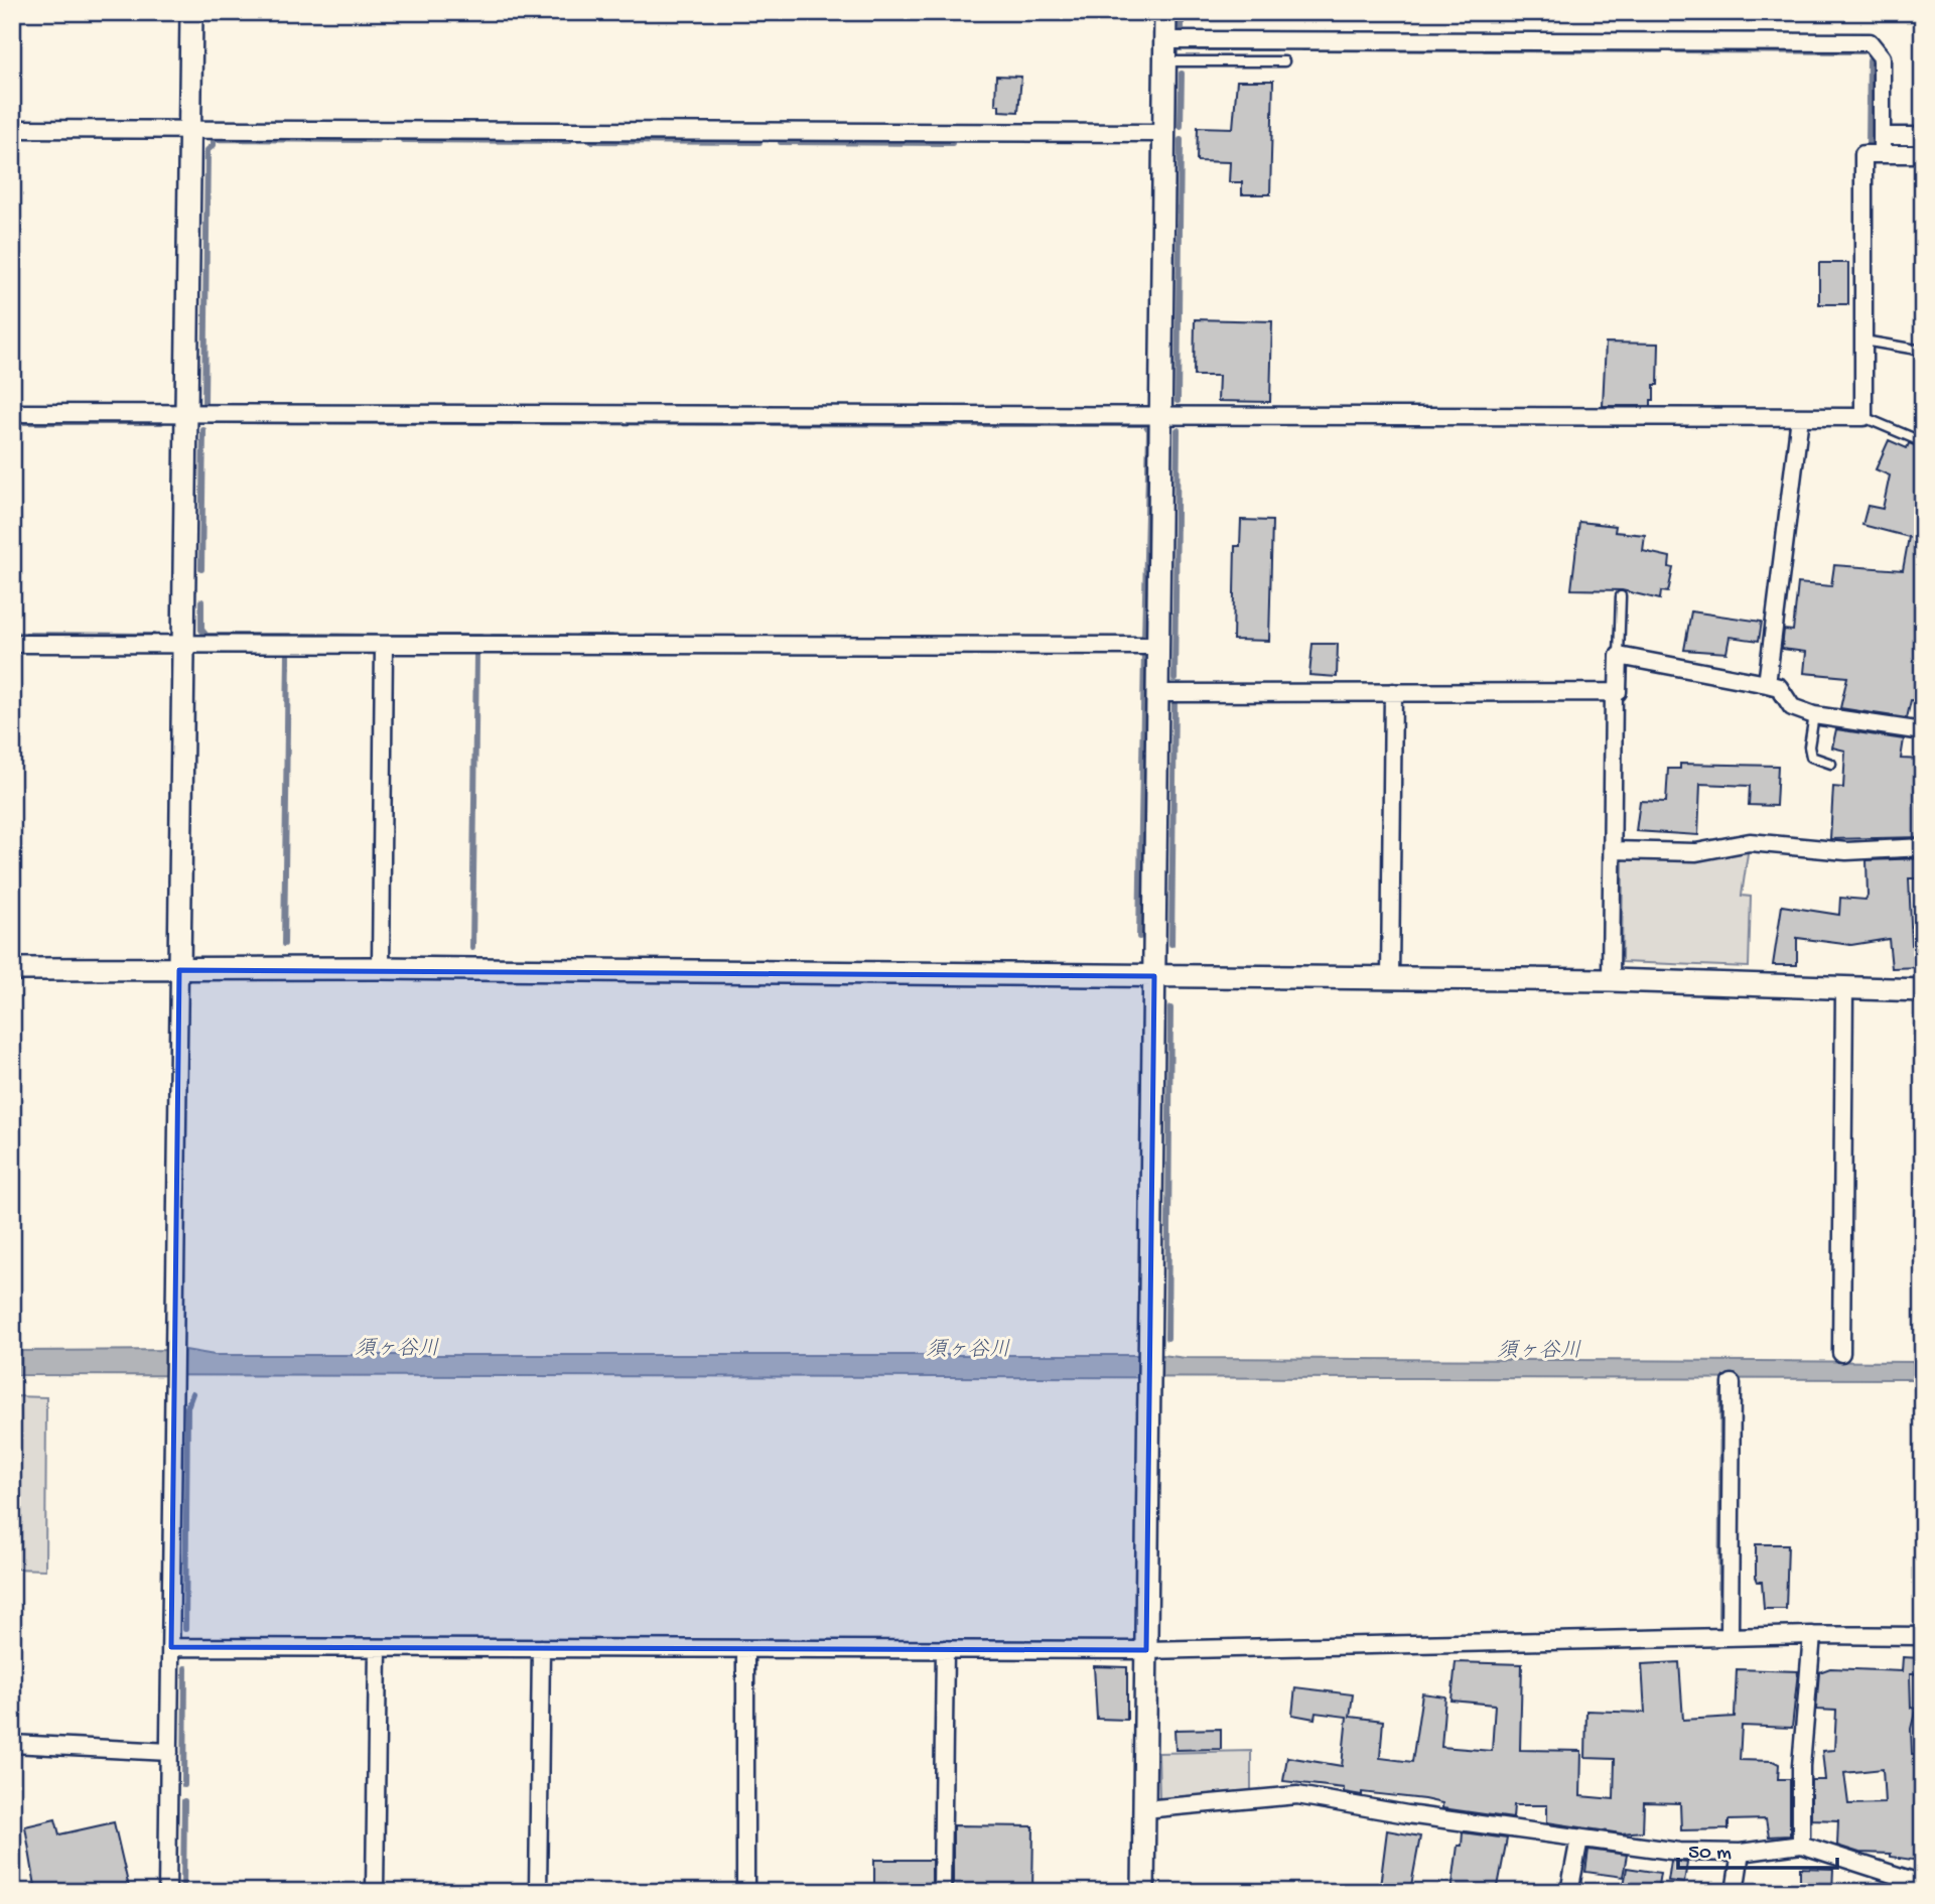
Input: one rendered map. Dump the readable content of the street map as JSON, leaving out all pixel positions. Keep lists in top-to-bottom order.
{
  "water": ["須ヶ谷川"],
  "scale_bar": "50 m"
}
